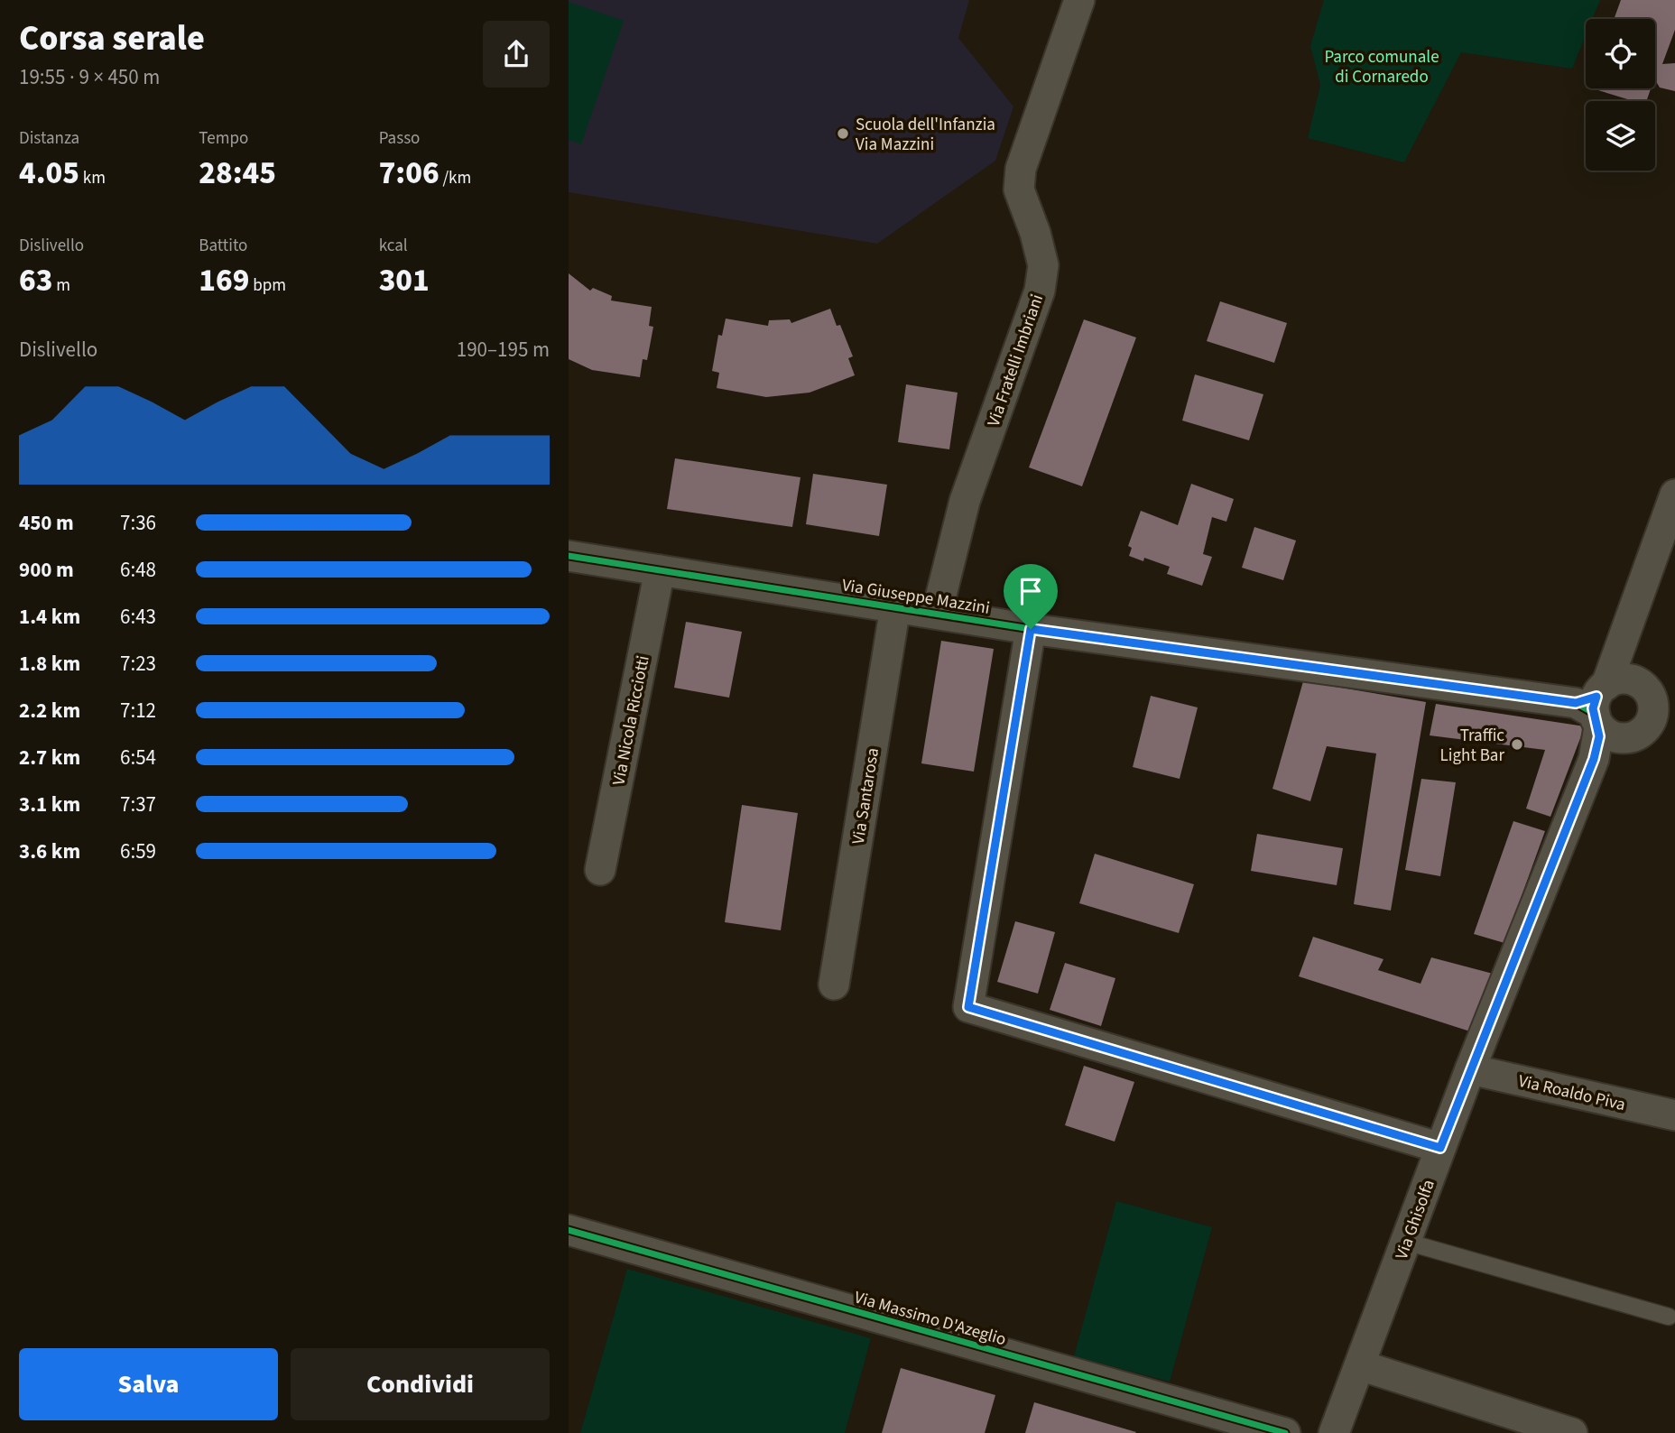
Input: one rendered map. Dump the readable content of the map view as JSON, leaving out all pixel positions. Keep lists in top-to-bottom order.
{
  "streets": {
    "street": [
      "Via Fratelli Imbriani",
      "Via Giuseppe Mazzini",
      "Via Nicola Ricciotti",
      "Via Santarosa",
      "Via Roaldo Piva",
      "Via Ghisolfa",
      "Via Massimo D'Azeglio"
    ]
  },
  "crossings": [
    ["Via Fratelli Imbriani", "Via Giuseppe Mazzini"],
    ["Via Giuseppe Mazzini", "Via Nicola Ricciotti"],
    ["Via Giuseppe Mazzini", "Via Santarosa"],
    ["Via Giuseppe Mazzini", "Via Ghisolfa"],
    ["Via Roaldo Piva", "Via Ghisolfa"]
  ],
  "parks": ["Parco comunale di Cornaredo"],
  "places": ["Scuola dell'Infanzia Via Mazzini", "Traffic Light Bar"],
  "page": {
    "heading": ["Corsa serale", "19:55 · 9 × 450 m"],
    "stats": [
      ["Distanza", "4.05 km"],
      ["Tempo", "28:45"],
      ["Passo", "7:06 /km"],
      ["Dislivello", "63 m"],
      ["Battito", "169 bpm"],
      ["kcal", "301"]
    ],
    "chart": ["Dislivello", "190–195 m"],
    "list": [
      {
        "name": "450 m",
        "note": "7:36"
      },
      {
        "name": "900 m",
        "note": "6:48"
      },
      {
        "name": "1.4 km",
        "note": "6:43"
      },
      {
        "name": "1.8 km",
        "note": "7:23"
      },
      {
        "name": "2.2 km",
        "note": "7:12"
      },
      {
        "name": "2.7 km",
        "note": "6:54"
      },
      {
        "name": "3.1 km",
        "note": "7:37"
      },
      {
        "name": "3.6 km",
        "note": "6:59"
      }
    ],
    "buttons": ["Salva", "Condividi"]
  }
}
